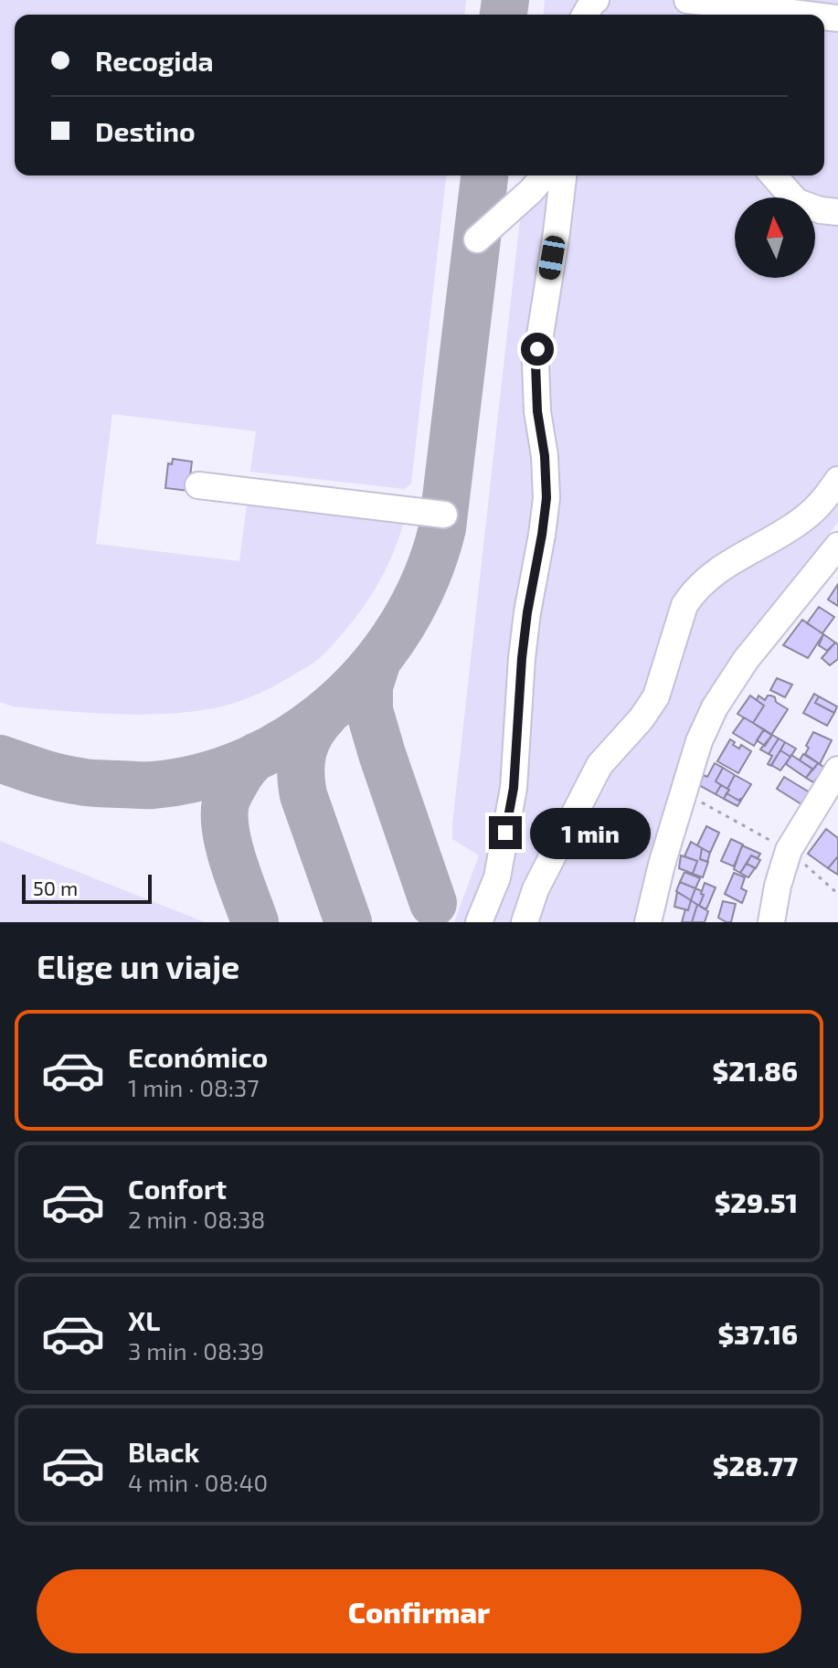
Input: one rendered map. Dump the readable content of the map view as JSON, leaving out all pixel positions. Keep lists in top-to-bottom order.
{
  "scale_bar": "50 m",
  "north": "top",
  "page": {
    "banner": ["Recogida", "Destino"],
    "bubble": "1 min",
    "scale": "50 m",
    "heading": "Elige un viaje",
    "list": [
      {
        "name": "Económico",
        "note": "1 min · 08:37",
        "value": "$21.86"
      },
      {
        "name": "Confort",
        "note": "2 min · 08:38",
        "value": "$29.51"
      },
      {
        "name": "XL",
        "note": "3 min · 08:39",
        "value": "$37.16"
      },
      {
        "name": "Black",
        "note": "4 min · 08:40",
        "value": "$28.77"
      }
    ],
    "buttons": "Confirmar"
  }
}
